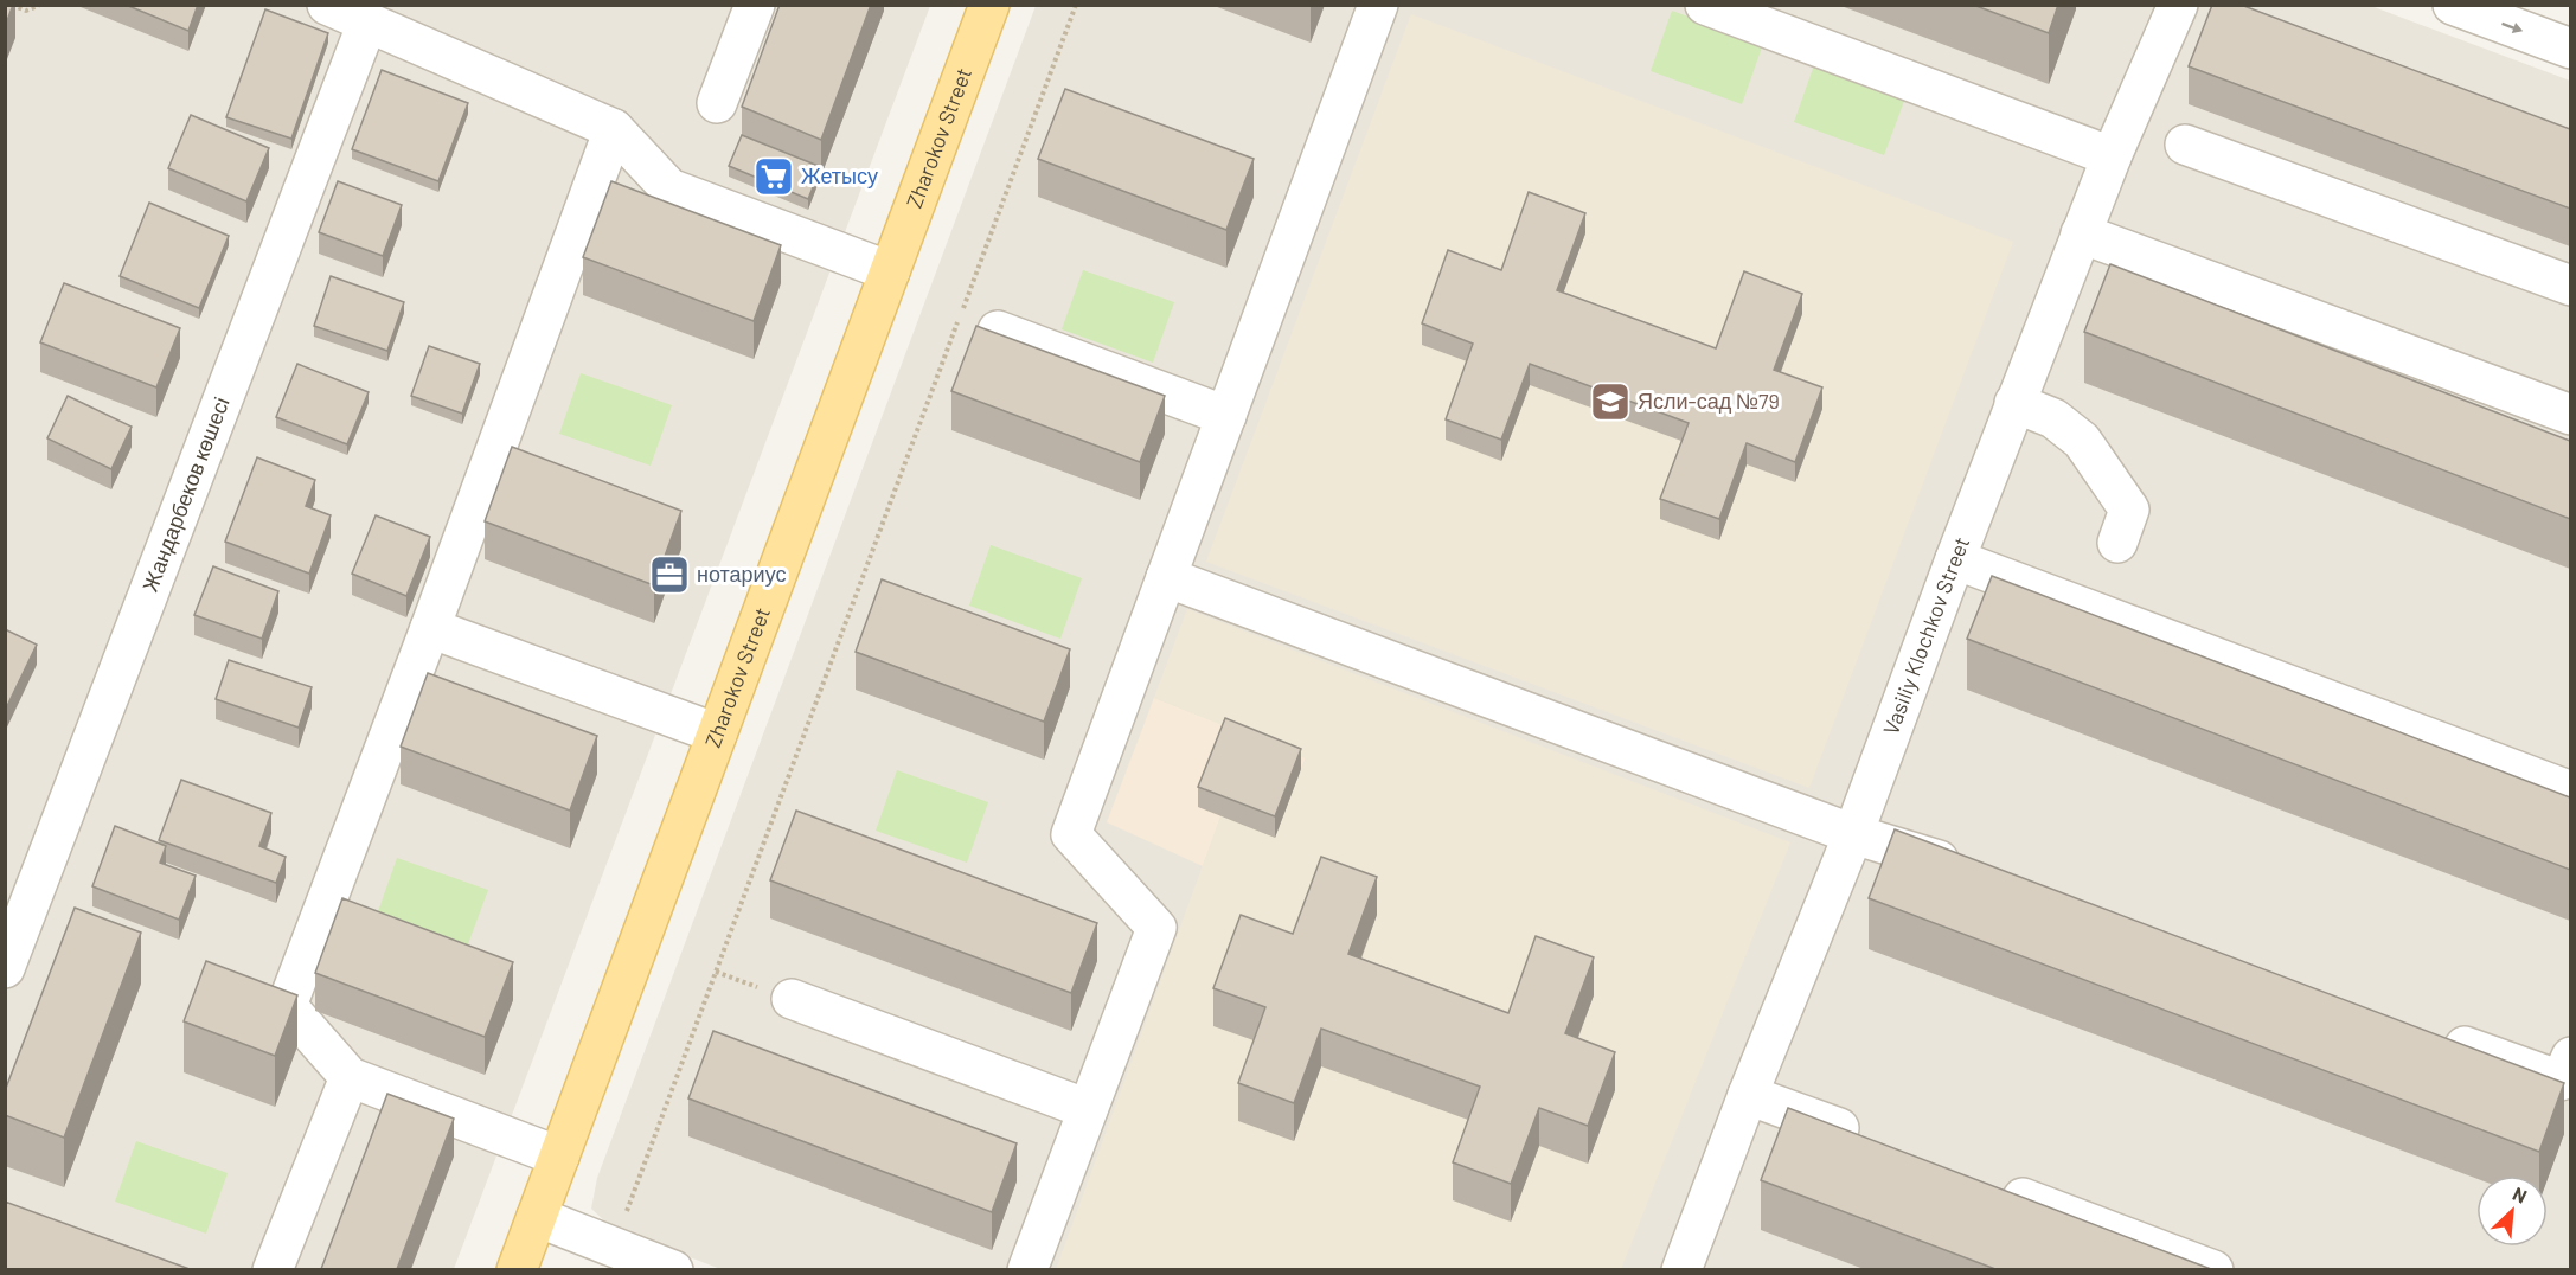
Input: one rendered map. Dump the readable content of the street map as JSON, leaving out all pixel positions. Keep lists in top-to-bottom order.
{
  "streets": {
    "main road": ["Zharokov Street"],
    "street": ["Жандарбеков көшесі", "Vasiliy Klochkov Street"]
  },
  "places": {
    "supermarket": ["Жетысу"],
    "school or university": ["Ясли-сад №79"],
    "office": ["нотариус"]
  },
  "north": "top right"
}
